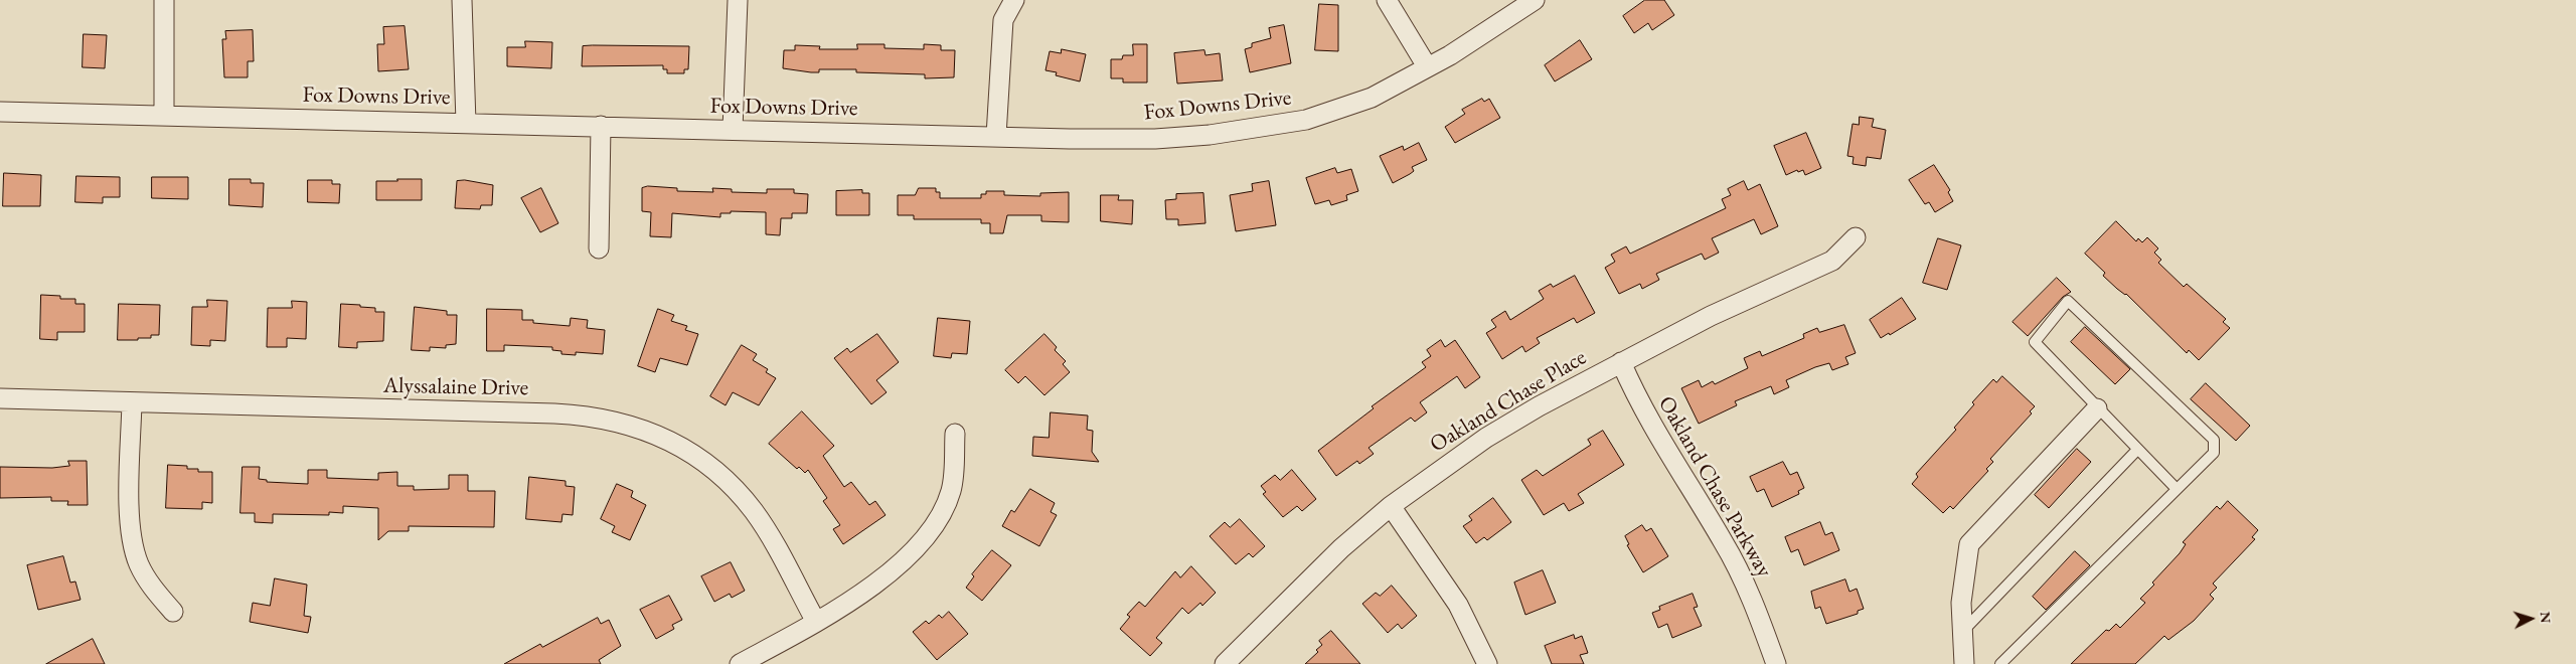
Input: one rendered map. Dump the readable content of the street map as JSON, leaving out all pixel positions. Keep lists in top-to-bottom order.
{
  "streets": {
    "street": [
      "Fox Downs Drive",
      "Alyssalaine Drive",
      "Oakland Chase Place",
      "Oakland Chase Parkway"
    ]
  },
  "crossings": [
    ["Oakland Chase Place", "Oakland Chase Parkway"]
  ],
  "north": "right"
}
